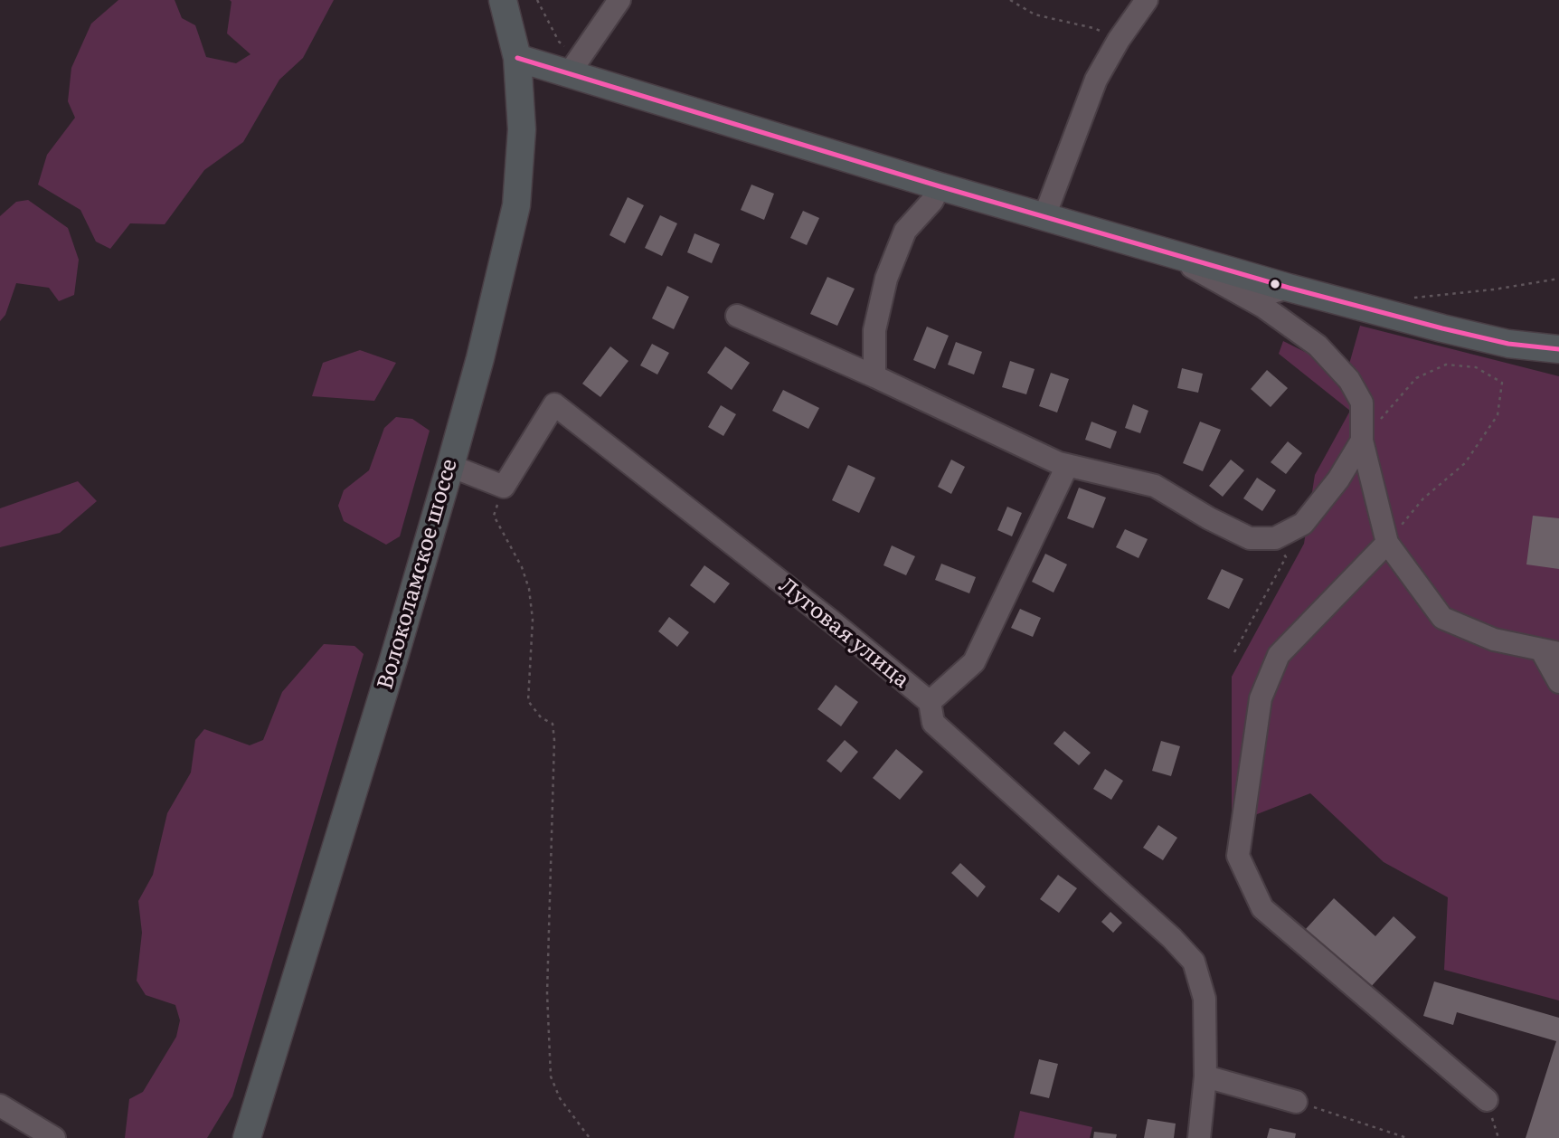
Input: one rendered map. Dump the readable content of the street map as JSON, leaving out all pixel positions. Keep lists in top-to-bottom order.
{
  "streets": {
    "main road": ["Волоколамское шоссе"],
    "street": ["Луговая улица"]
  }
}
